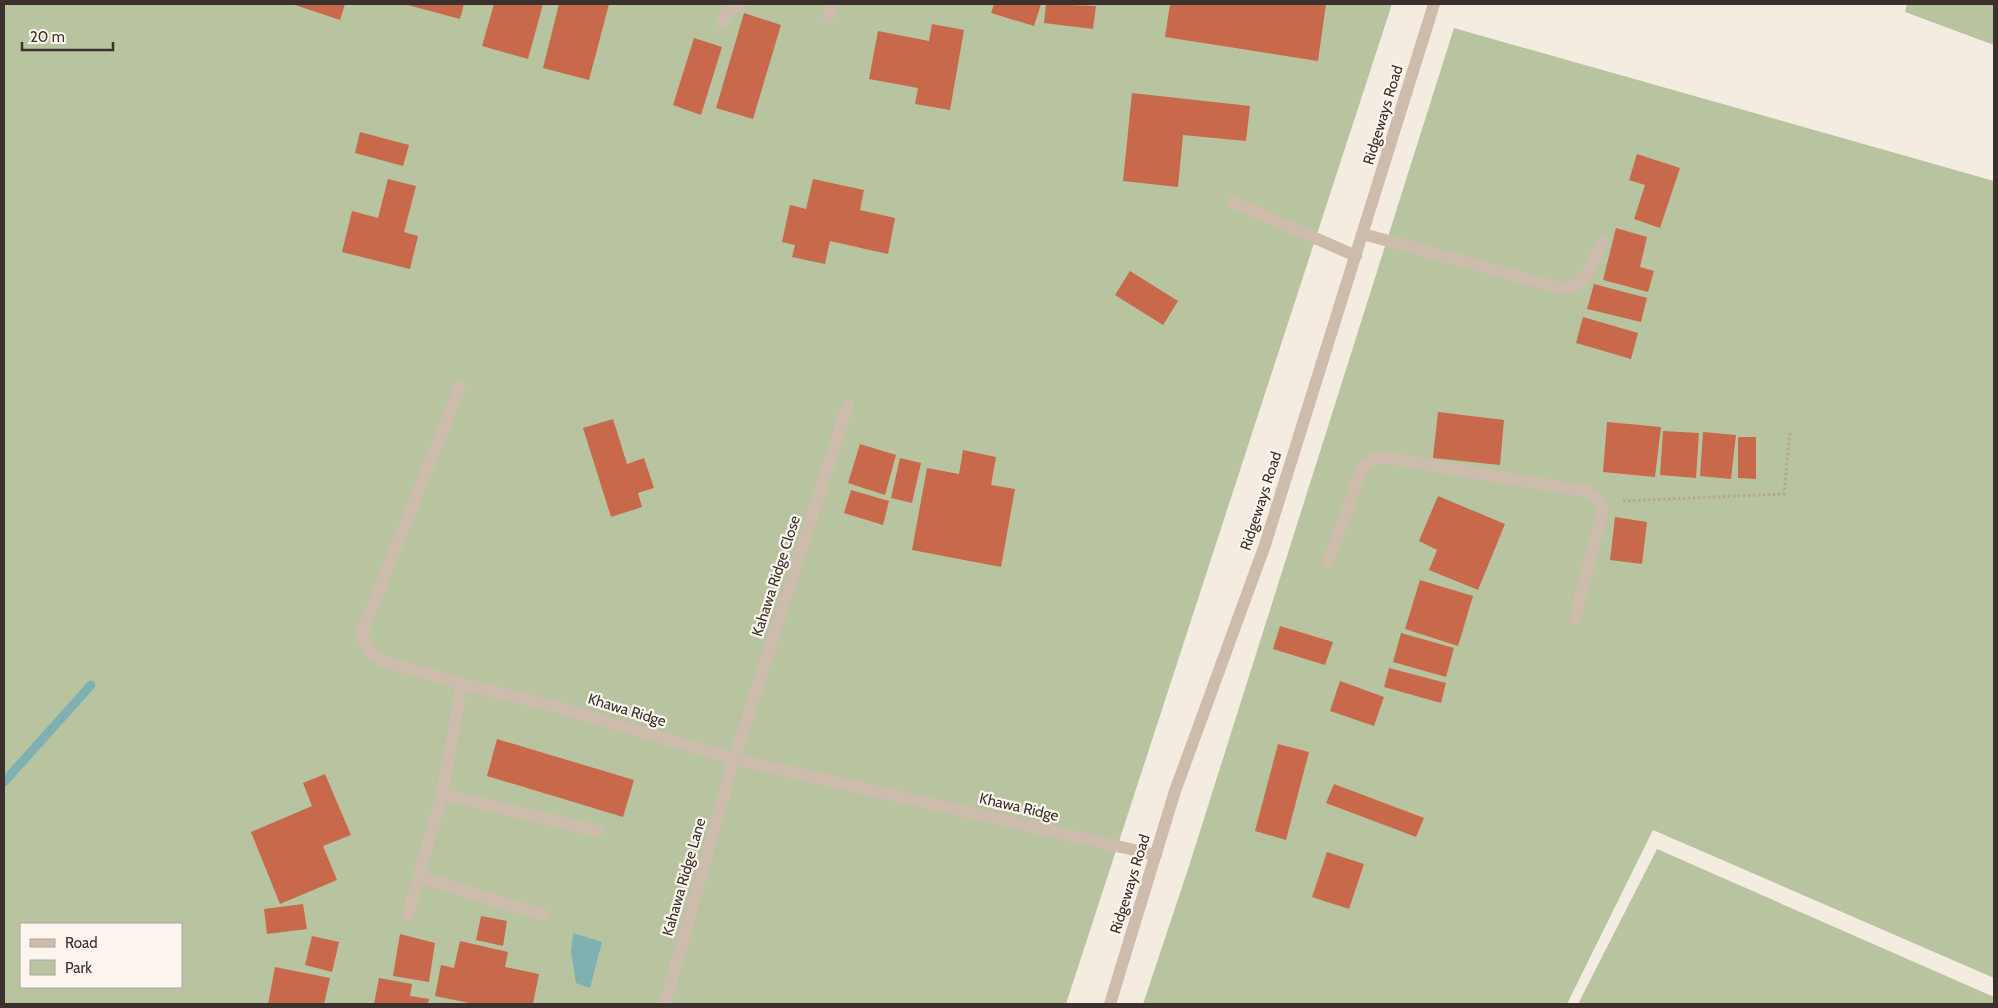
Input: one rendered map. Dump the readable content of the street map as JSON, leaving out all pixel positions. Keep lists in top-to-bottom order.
{
  "streets": {
    "street": [
      "Ridgeways Road",
      "Kahawa Ridge Close",
      "Khawa Ridge",
      "Kahawa Ridge Lane"
    ]
  },
  "crossings": [
    ["Ridgeways Road", "Khawa Ridge"],
    ["Kahawa Ridge Close", "Khawa Ridge"],
    ["Kahawa Ridge Close", "Kahawa Ridge Lane"],
    ["Khawa Ridge", "Kahawa Ridge Lane"]
  ],
  "legend": ["Road", "Park"],
  "scale_bar": "20 m"
}
